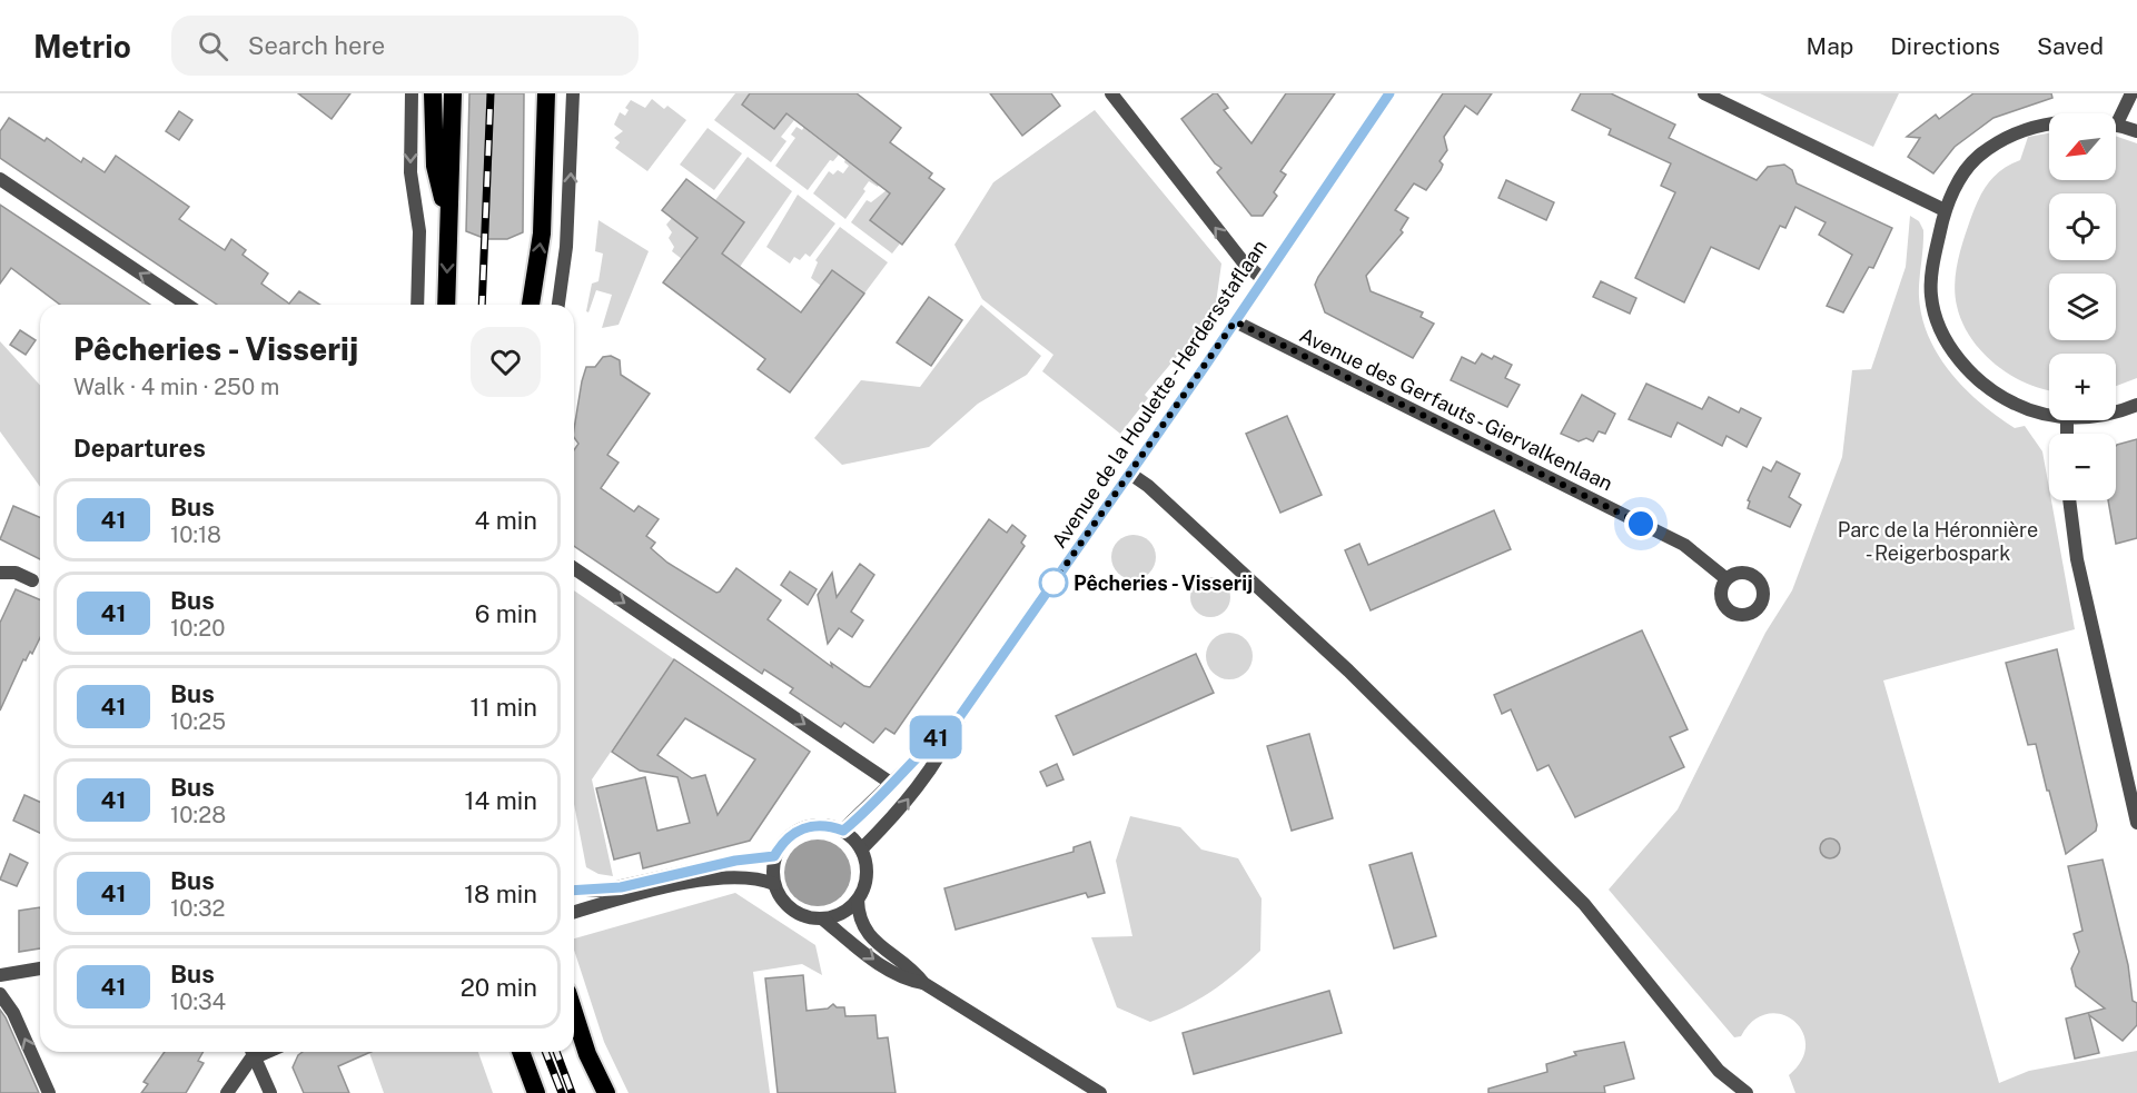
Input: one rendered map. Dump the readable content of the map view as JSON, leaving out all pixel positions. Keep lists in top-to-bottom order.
{
  "streets": {
    "street": ["Avenue de la Houlette - Herdersstaflaan", "Avenue des Gerfauts - Giervalkenlaan"]
  },
  "crossings": [
    ["Avenue de la Houlette - Herdersstaflaan", "Avenue des Gerfauts - Giervalkenlaan"]
  ],
  "parks": ["Parc de la Héronnière - Reigerbospark"],
  "places": ["Pêcheries - Visserij"],
  "lines": ["bus line 41"],
  "north": "bottom left",
  "page": {
    "header": "Metrio",
    "search": "Search here",
    "nav": ["Map", "Directions", "Saved"],
    "on_map": "41",
    "map_buttons": ["+", "−"],
    "heading": [
      ["Pêcheries - Visserij", "Walk · 4 min · 250 m"],
      "Departures"
    ],
    "list": [
      {
        "mark": "41",
        "name": "Bus",
        "note": "10:18",
        "value": "4 min"
      },
      {
        "mark": "41",
        "name": "Bus",
        "note": "10:20",
        "value": "6 min"
      },
      {
        "mark": "41",
        "name": "Bus",
        "note": "10:25",
        "value": "11 min"
      },
      {
        "mark": "41",
        "name": "Bus",
        "note": "10:28",
        "value": "14 min"
      },
      {
        "mark": "41",
        "name": "Bus",
        "note": "10:32",
        "value": "18 min"
      },
      {
        "mark": "41",
        "name": "Bus",
        "note": "10:34",
        "value": "20 min"
      }
    ]
  }
}
